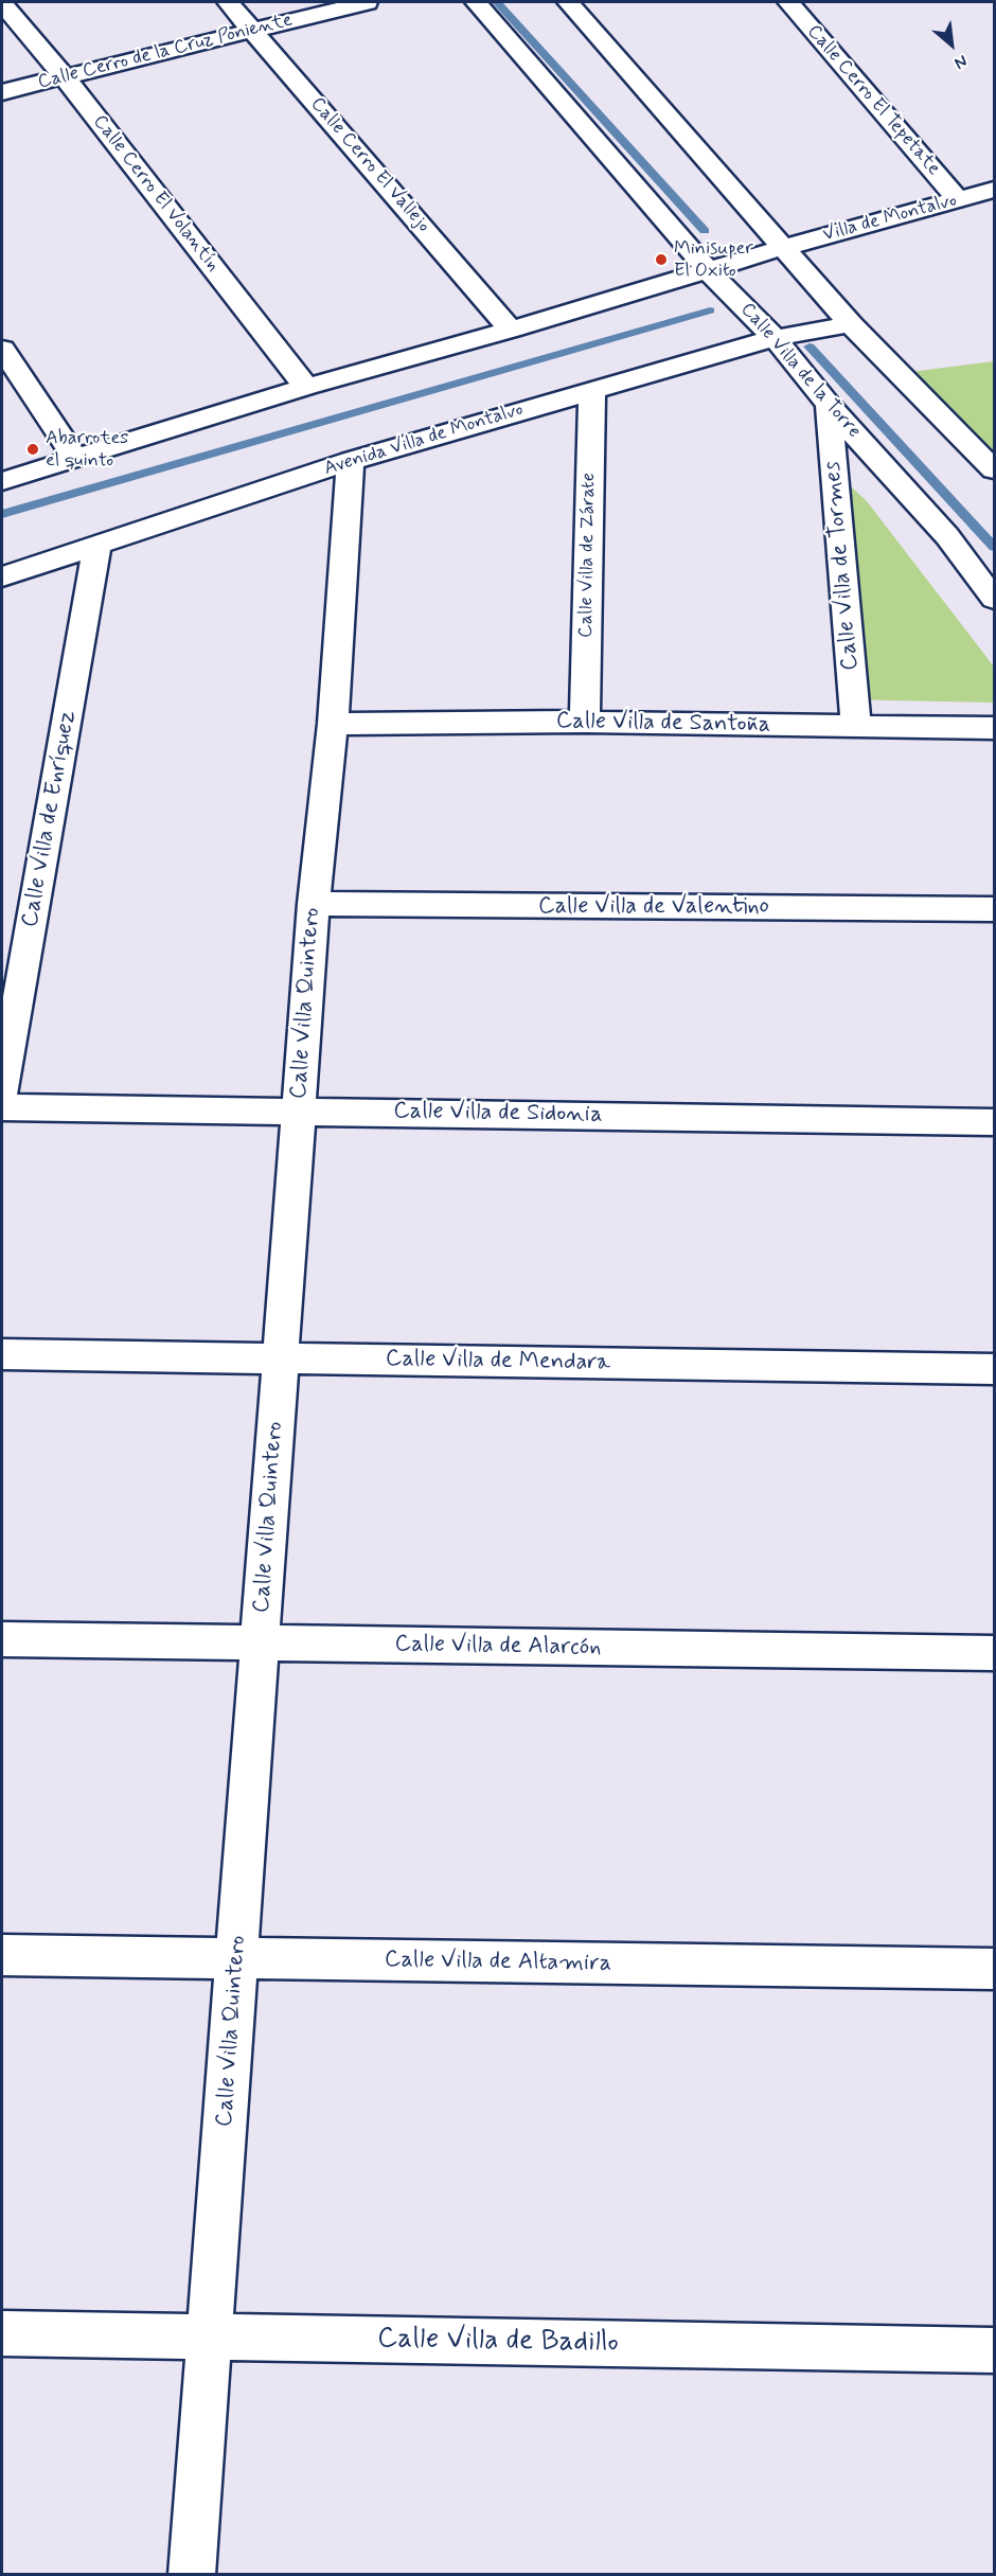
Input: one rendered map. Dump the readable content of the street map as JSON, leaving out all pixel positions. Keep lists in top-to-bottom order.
{
  "streets": {
    "street": [
      "Calle Cerro de la Cruz Poniente",
      "Calle Cerro El Tepetate",
      "Calle Cerro El Vallejo",
      "Calle Cerro El Volantín",
      "Villa de Montalvo",
      "Calle Villa de la Torre",
      "Avenida Villa de Montalvo",
      "Calle Villa de Zárate",
      "Calle Villa de Tormes",
      "Calle Villa de Santoña",
      "Calle Villa de Enríquez",
      "Calle Villa de Valentino",
      "Calle Villa Quintero",
      "Calle Villa de Sidonia",
      "Calle Villa de Mendara",
      "Calle Villa de Alarcón",
      "Calle Villa de Altamira",
      "Calle Villa de Badillo"
    ]
  },
  "crossings": [
    ["Calle Cerro de la Cruz Poniente", "Calle Cerro El Vallejo"],
    ["Calle Cerro de la Cruz Poniente", "Calle Cerro El Volantín"],
    ["Calle Cerro El Tepetate", "Villa de Montalvo"],
    ["Calle Villa de la Torre", "Avenida Villa de Montalvo"],
    ["Calle Villa de la Torre", "Calle Villa de Tormes"],
    ["Avenida Villa de Montalvo", "Calle Villa de Zárate"],
    ["Avenida Villa de Montalvo", "Calle Villa de Enríquez"],
    ["Avenida Villa de Montalvo", "Calle Villa Quintero"],
    ["Calle Villa de Zárate", "Calle Villa de Santoña"],
    ["Calle Villa de Tormes", "Calle Villa de Santoña"],
    ["Calle Villa de Santoña", "Calle Villa Quintero"],
    ["Calle Villa de Valentino", "Calle Villa Quintero"],
    ["Calle Villa Quintero", "Calle Villa de Sidonia"],
    ["Calle Villa Quintero", "Calle Villa de Mendara"],
    ["Calle Villa Quintero", "Calle Villa de Alarcón"],
    ["Calle Villa Quintero", "Calle Villa de Altamira"],
    ["Calle Villa Quintero", "Calle Villa de Badillo"]
  ],
  "places": ["Minisuper El Oxito", "Abarrotes el quinto"],
  "north": "bottom right"
}
